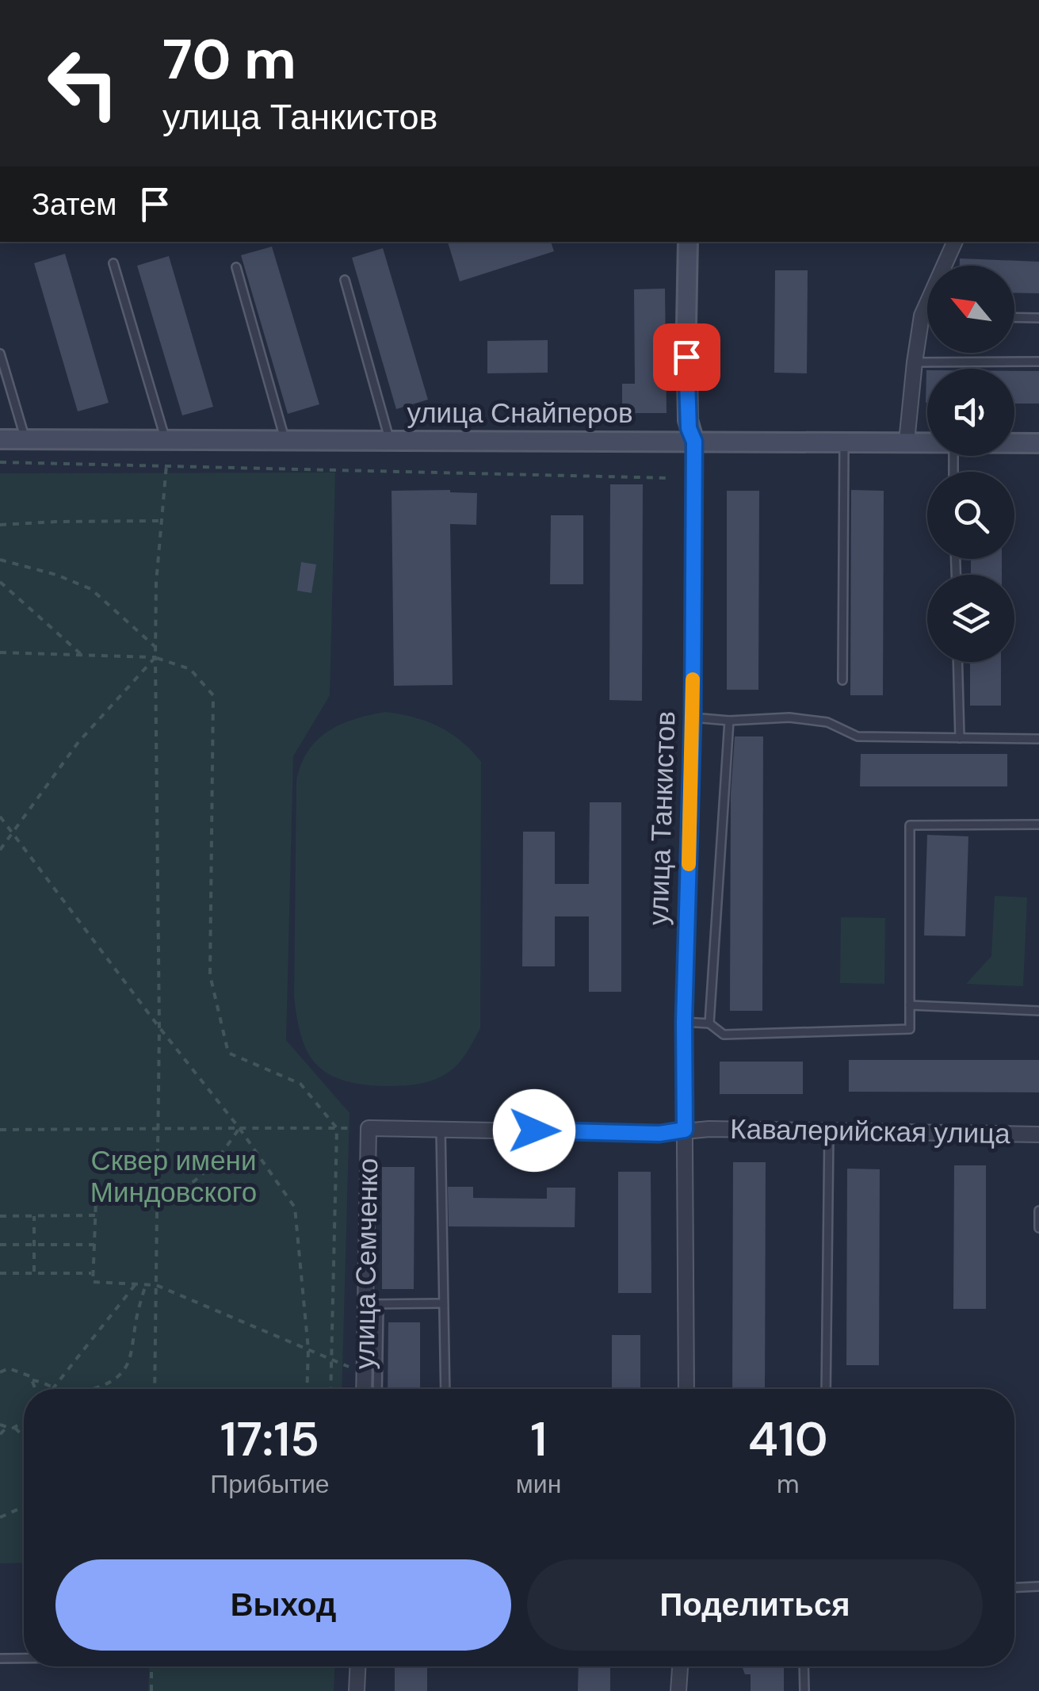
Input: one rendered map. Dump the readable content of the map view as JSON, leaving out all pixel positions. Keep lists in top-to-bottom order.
{
  "streets": {
    "street": [
      "улица Снайперов",
      "улица Танкистов",
      "Кавалерийская улица",
      "улица Семченко"
    ]
  },
  "crossings": [
    ["улица Снайперов", "улица Танкистов"],
    ["улица Танкистов", "Кавалерийская улица"],
    ["Кавалерийская улица", "улица Семченко"]
  ],
  "parks": ["Сквер имени Миндовского"],
  "north": "top left",
  "page": {
    "turn": ["70 m", "улица Танкистов"],
    "then": "Затем",
    "eta": [
      "17:15",
      "Прибытие",
      "1",
      "мин",
      "410",
      "m"
    ],
    "buttons": ["Выход", "Поделиться"]
  }
}
